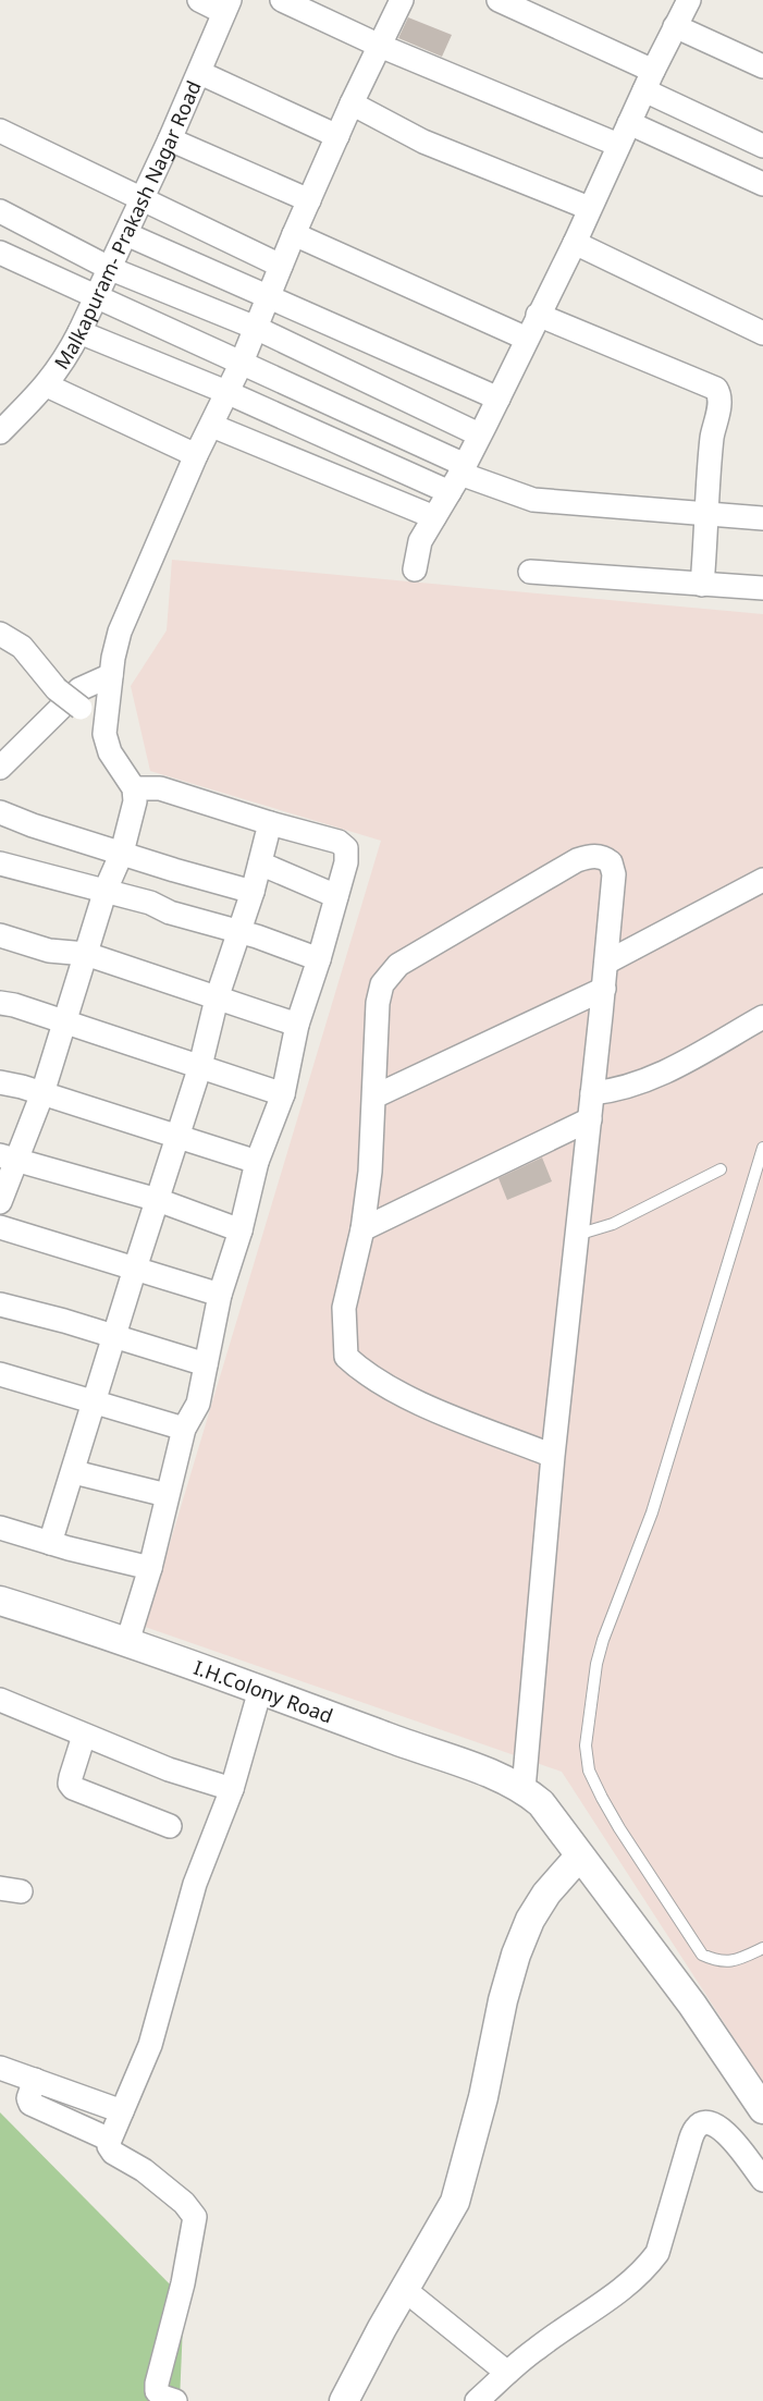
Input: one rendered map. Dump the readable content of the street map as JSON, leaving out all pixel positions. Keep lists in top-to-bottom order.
{
  "streets": {
    "street": ["Malkapuram- Prakash Nagar Road", "I.H.Colony Road"]
  }
}
